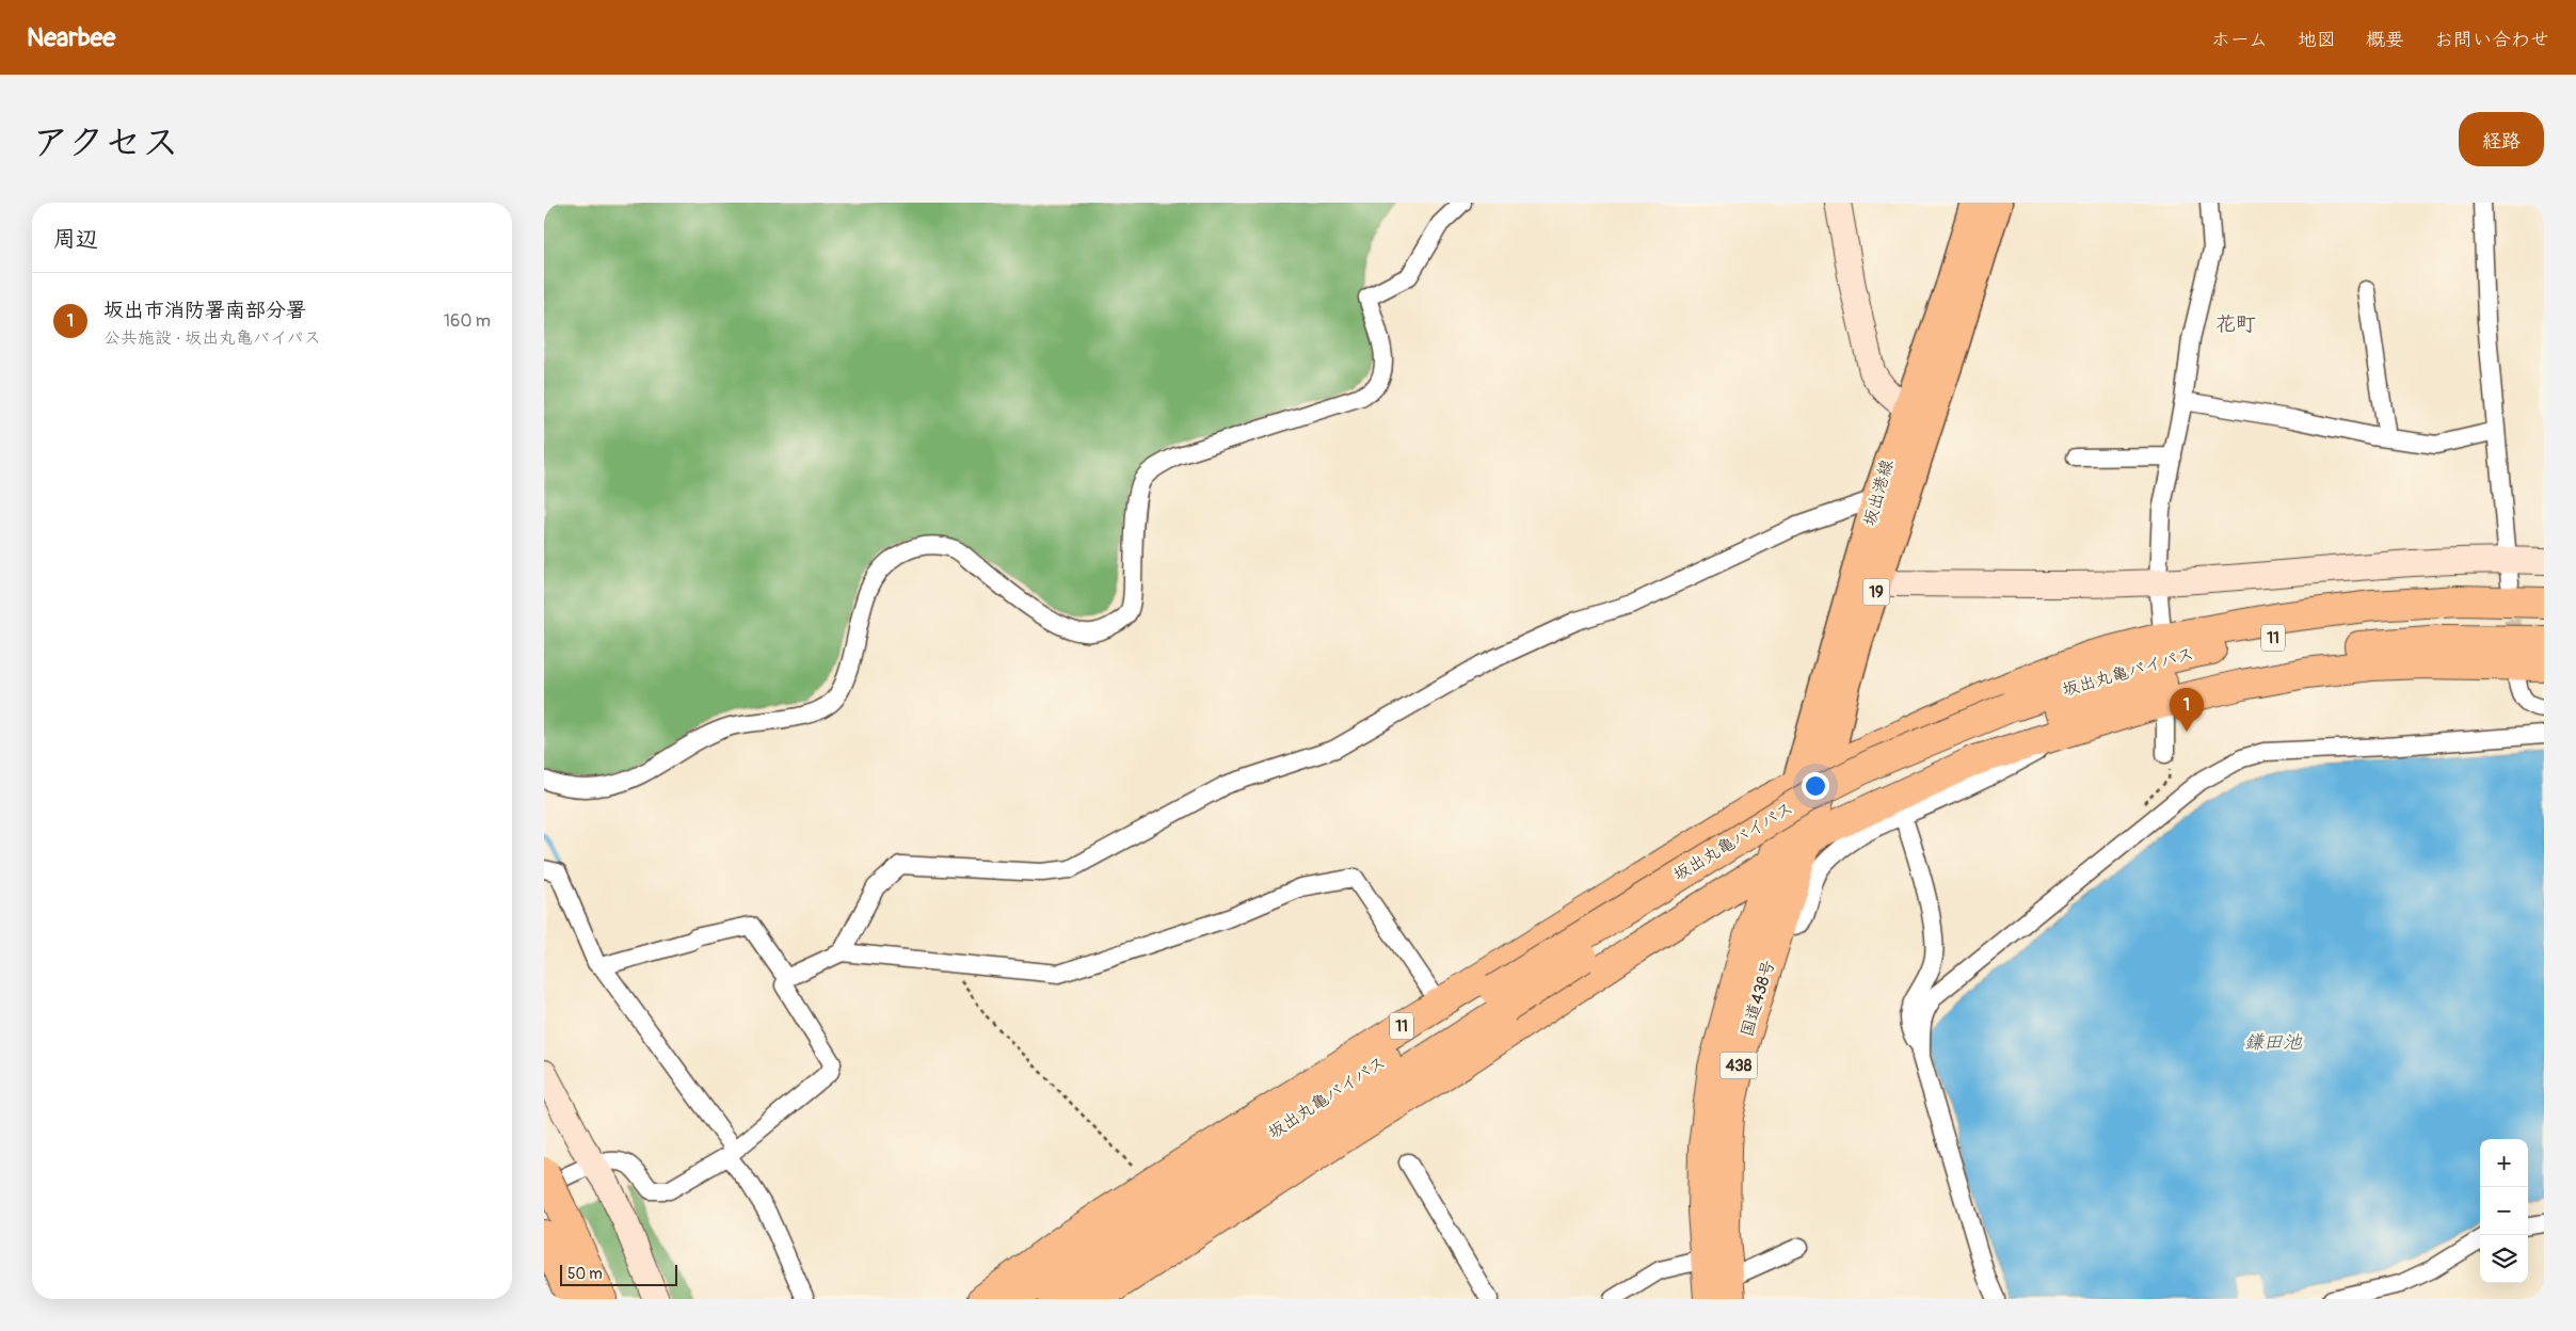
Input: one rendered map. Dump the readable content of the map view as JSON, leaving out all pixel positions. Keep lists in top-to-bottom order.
{
  "streets": {
    "highway": [
      "11",
      "坂出丸亀バイパス",
      "国道438号",
      "438"
    ],
    "main road": ["坂出港線", "19"]
  },
  "crossings": [
    ["坂出港線", "11"],
    ["坂出港線", "国道438号"],
    ["11", "国道438号"]
  ],
  "districts": ["花町"],
  "water": ["鎌田池"],
  "scale_bar": "50 m",
  "page": {
    "header": "Nearbee",
    "nav": [
      "ホーム",
      "地図",
      "概要",
      "お問い合わせ"
    ],
    "title": "アクセス",
    "buttons": "経路",
    "heading": "周辺",
    "list": [
      {
        "mark": "1",
        "name": "坂出市消防署南部分署",
        "note": "公共施設 · 坂出丸亀バイパス",
        "value": "160 m"
      }
    ],
    "pins": "1",
    "map_buttons": ["+", "−"],
    "scale": "50 m"
  }
}
